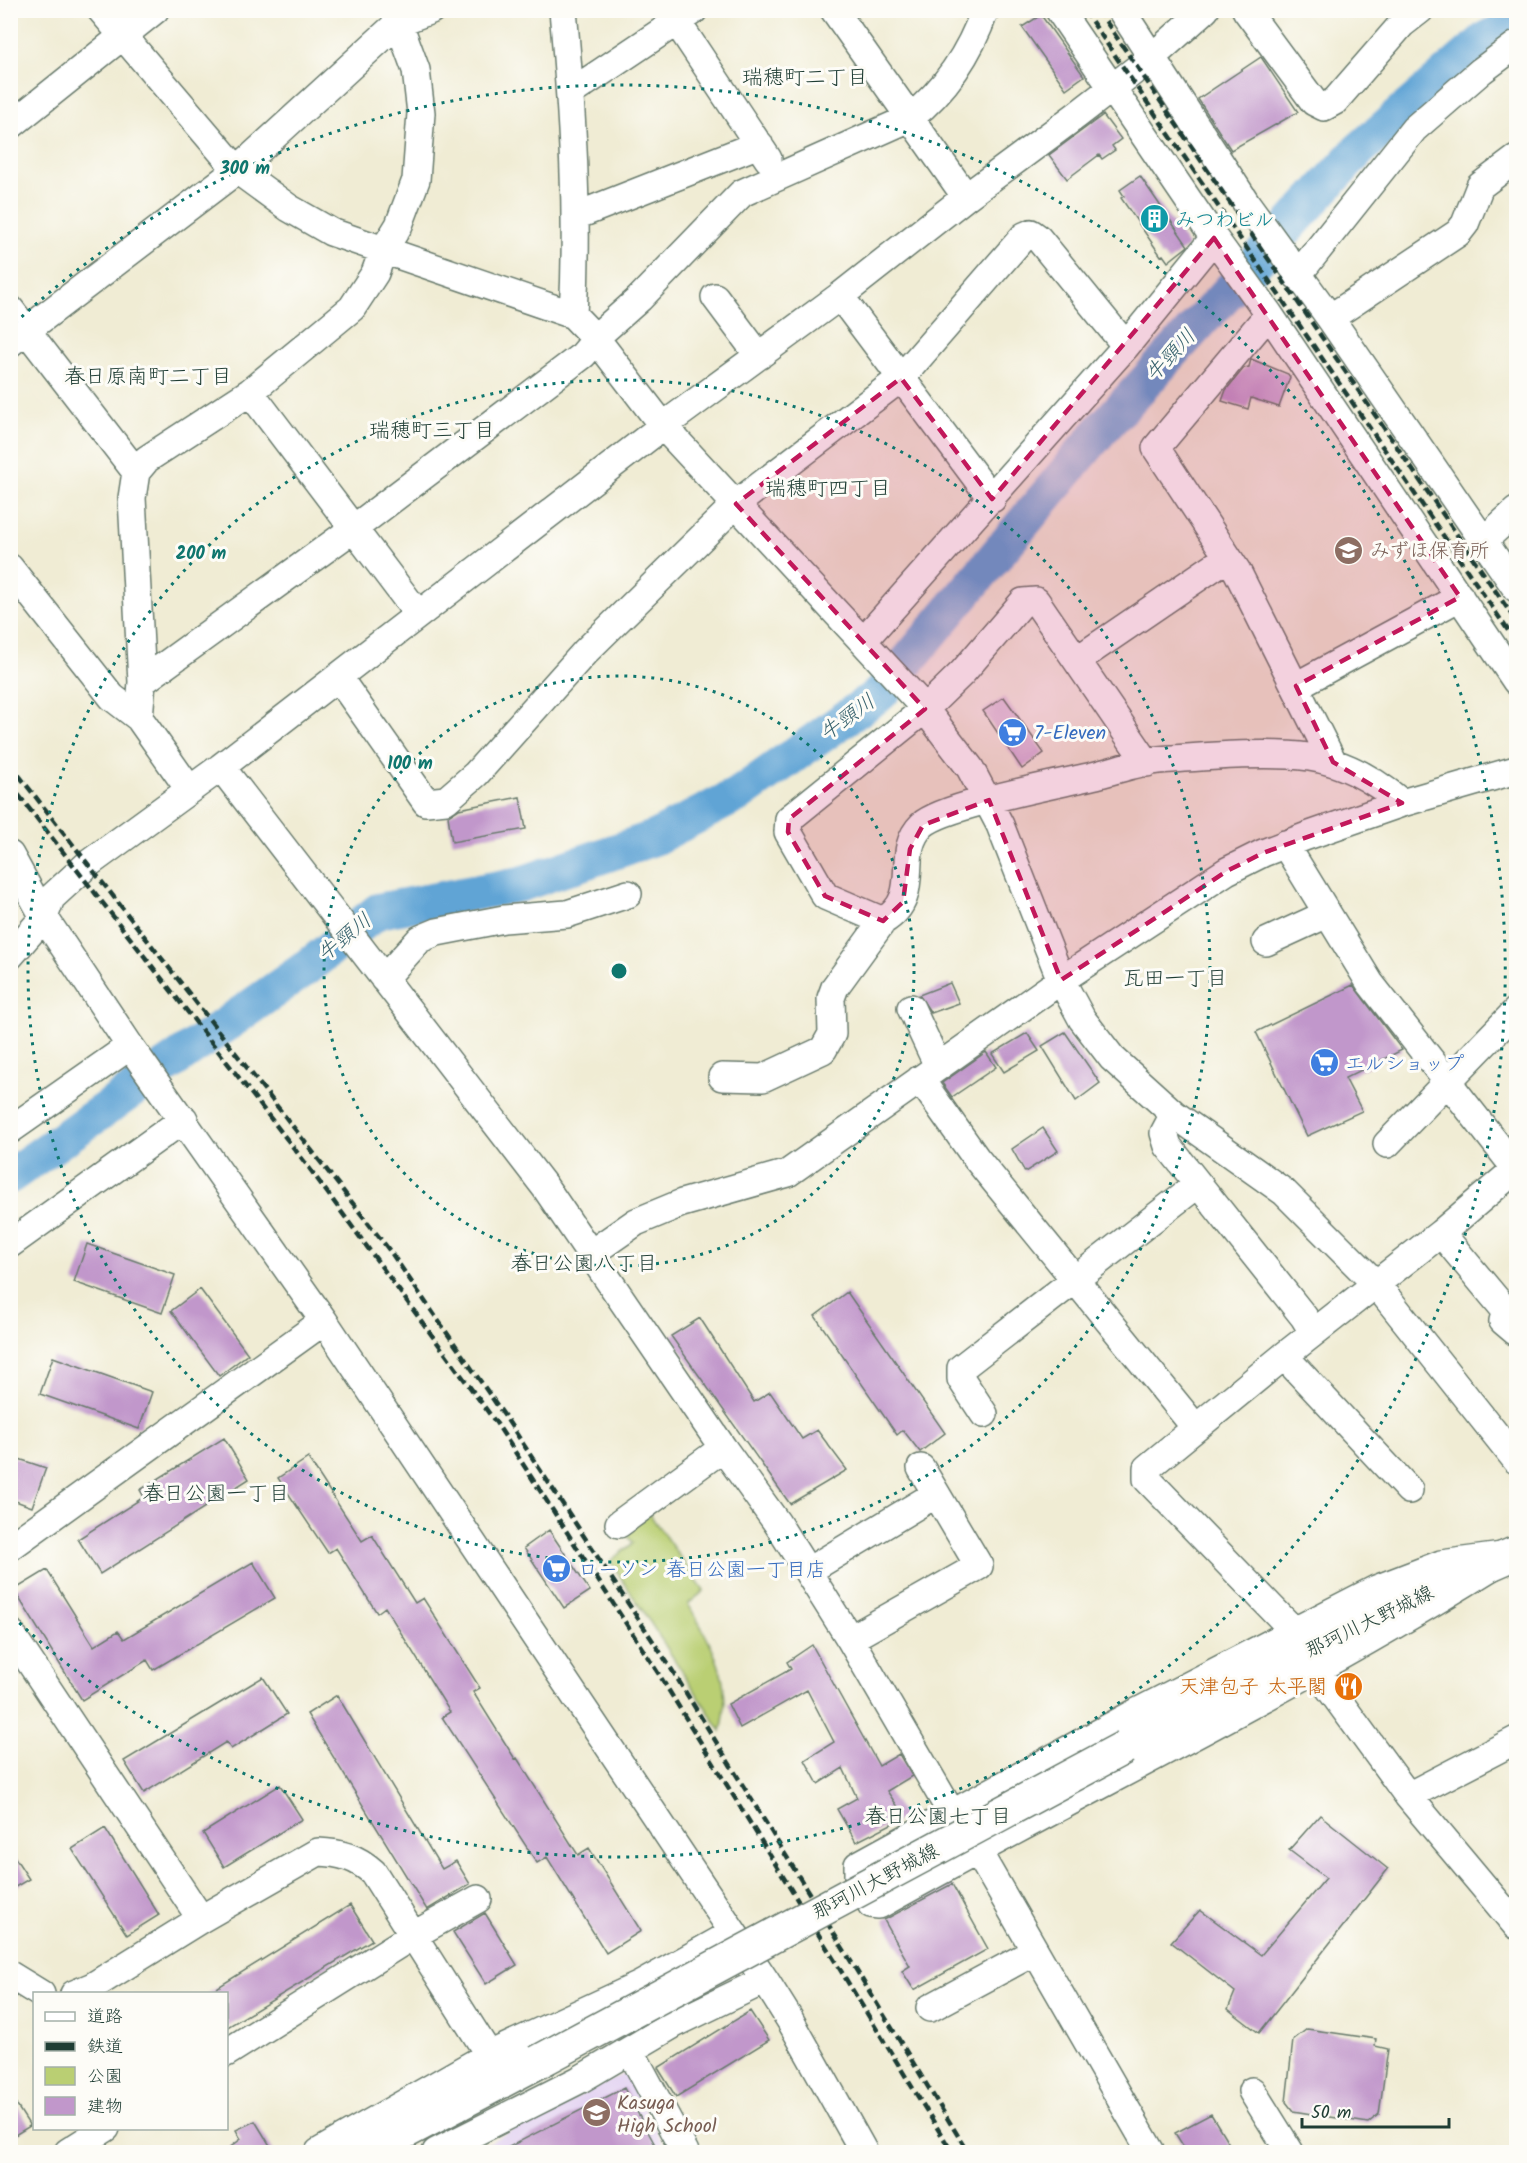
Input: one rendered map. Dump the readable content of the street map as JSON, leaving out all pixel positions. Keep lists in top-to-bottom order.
{
  "streets": {
    "main road": ["那珂川大野城線"]
  },
  "districts": [
    "瑞穂町二丁目",
    "春日原南町二丁目",
    "瑞穂町三丁目",
    "瑞穂町四丁目",
    "瓦田一丁目",
    "春日公園八丁目",
    "春日公園一丁目",
    "春日公園七丁目"
  ],
  "water": ["牛頸川"],
  "places": {
    "building": ["みつわビル"],
    "school or university": ["みずほ保育所", "Kasuga High School"],
    "supermarket": ["7-Eleven", "エルショップ", "ローソン 春日公園一丁目店"],
    "restaurant": ["天津包子 太平閣"]
  },
  "legend": [
    "道路",
    "鉄道",
    "公園",
    "建物"
  ],
  "scale_bar": "50 m",
  "rings": ["300 m", "200 m", "100 m"]
}
